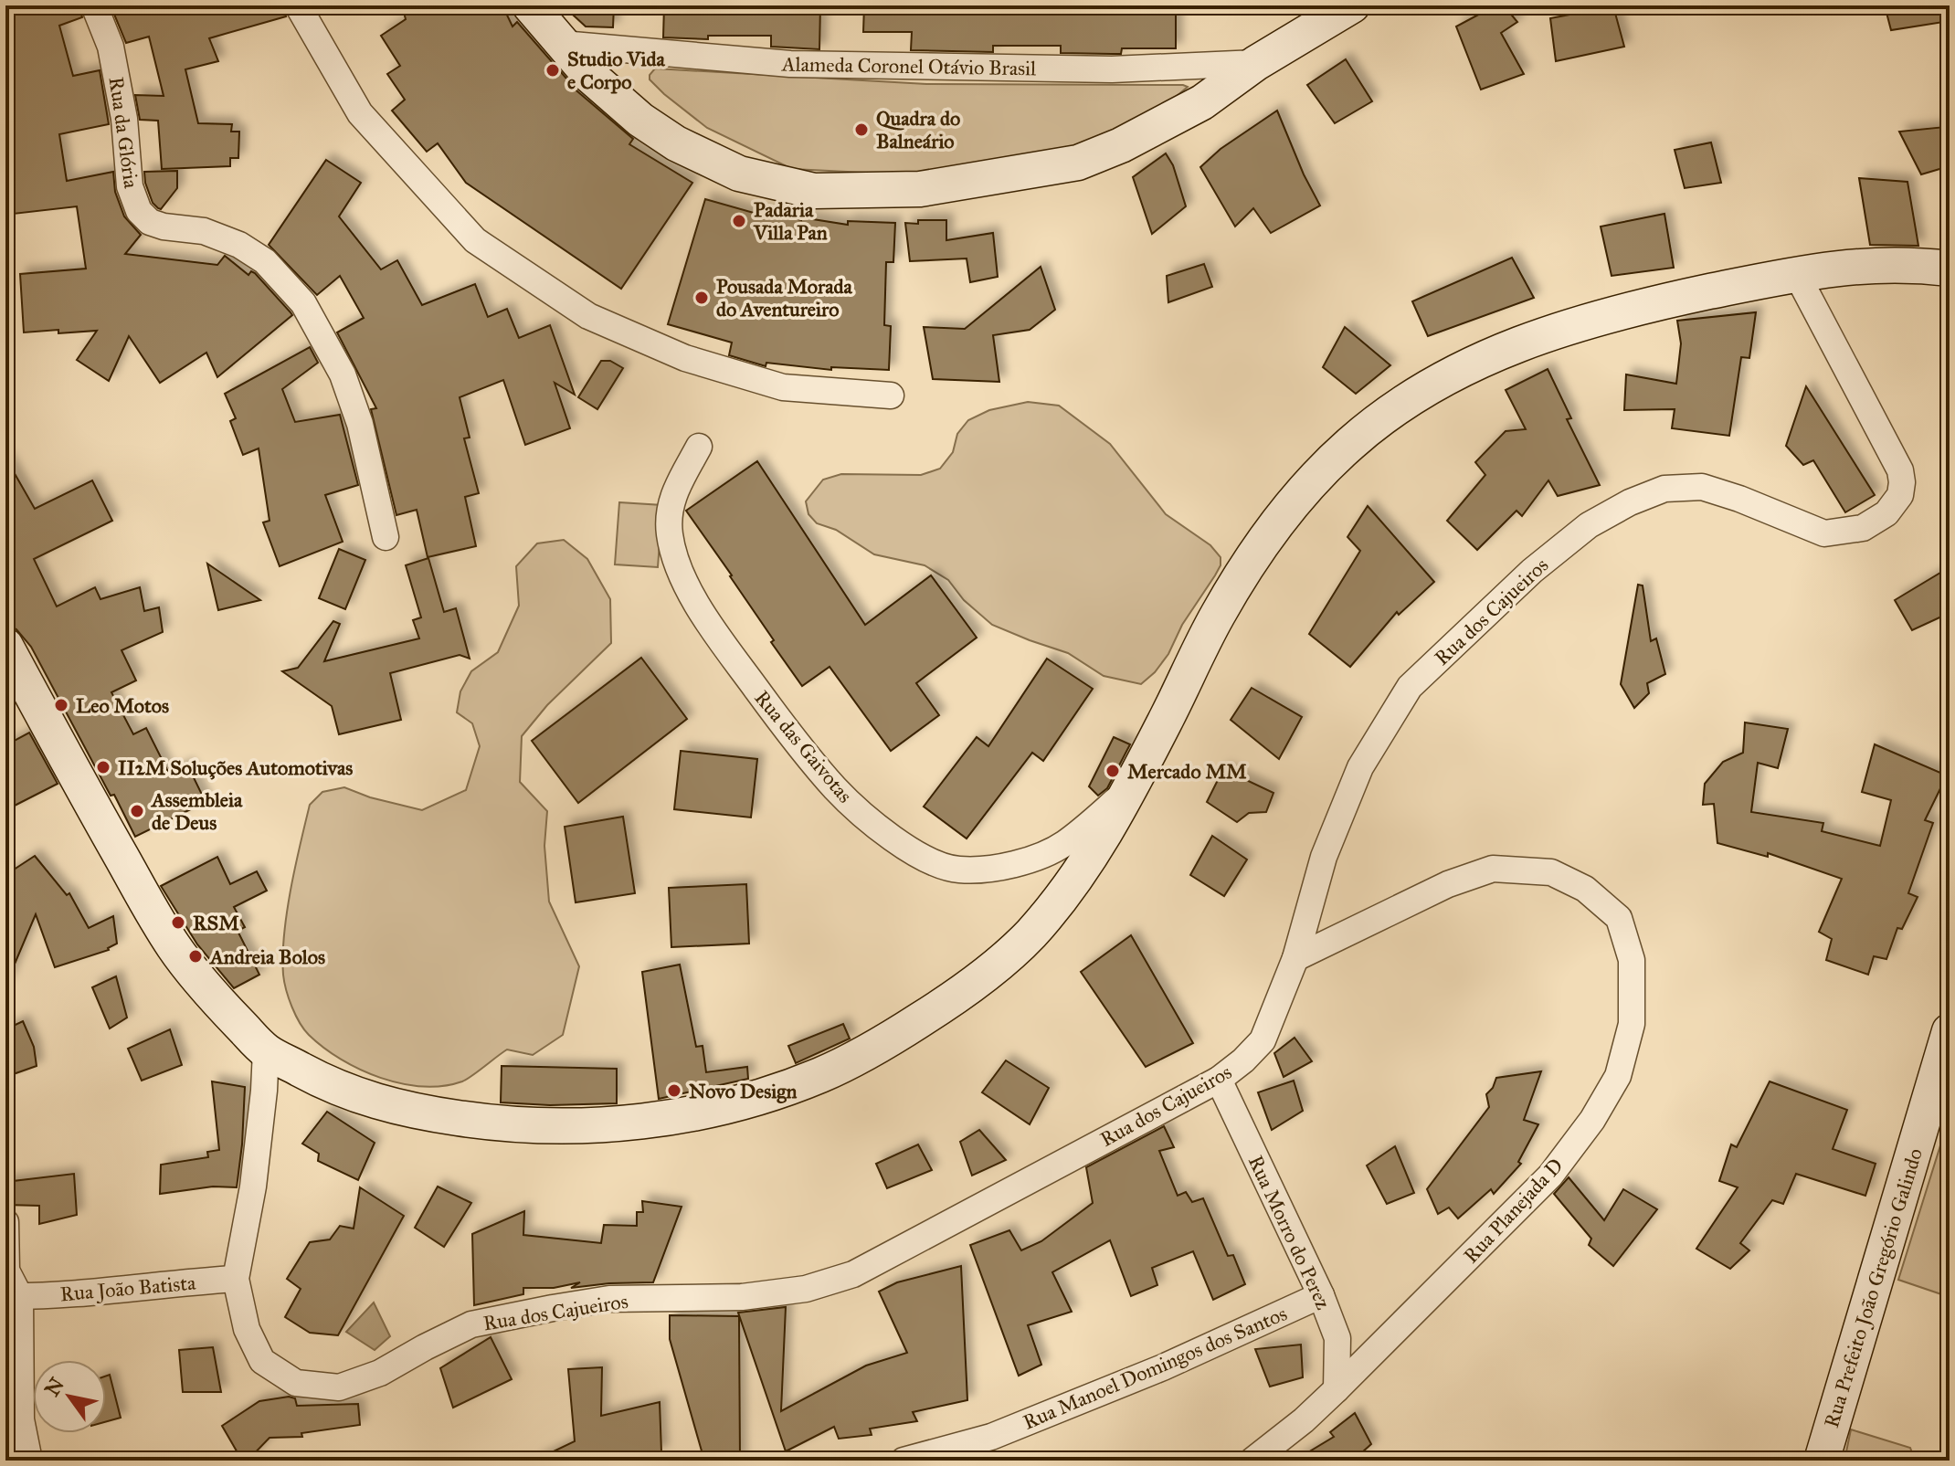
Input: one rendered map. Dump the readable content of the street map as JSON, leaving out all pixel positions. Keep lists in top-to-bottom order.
{
  "streets": {
    "main road": ["Alameda Coronel Otávio Brasil", "Rua Prefeito João Gregório Galindo"],
    "street": [
      "Rua da Glória",
      "Rua dos Cajueiros",
      "Rua das Gaivotas",
      "Rua Planejada D",
      "Rua Morro do Perez",
      "Rua João Batista",
      "Rua Manoel Domingos dos Santos"
    ]
  },
  "crossings": [
    ["Rua dos Cajueiros", "Rua Planejada D"],
    ["Rua dos Cajueiros", "Rua Morro do Perez"],
    ["Rua dos Cajueiros", "Rua João Batista"],
    ["Rua Planejada D", "Rua Morro do Perez"],
    ["Rua Morro do Perez", "Rua Manoel Domingos dos Santos"]
  ],
  "places": [
    "Studio Vida e Corpo",
    "Quadra do Balneário",
    "Padaria Villa Pan",
    "Pousada Morada do Aventureiro",
    "Leo Motos",
    "II2M Soluções Automotivas",
    "Mercado MM",
    "Assembleia de Deus",
    "RSM",
    "Andreia Bolos",
    "Novo Design"
  ],
  "north": "top left"
}
